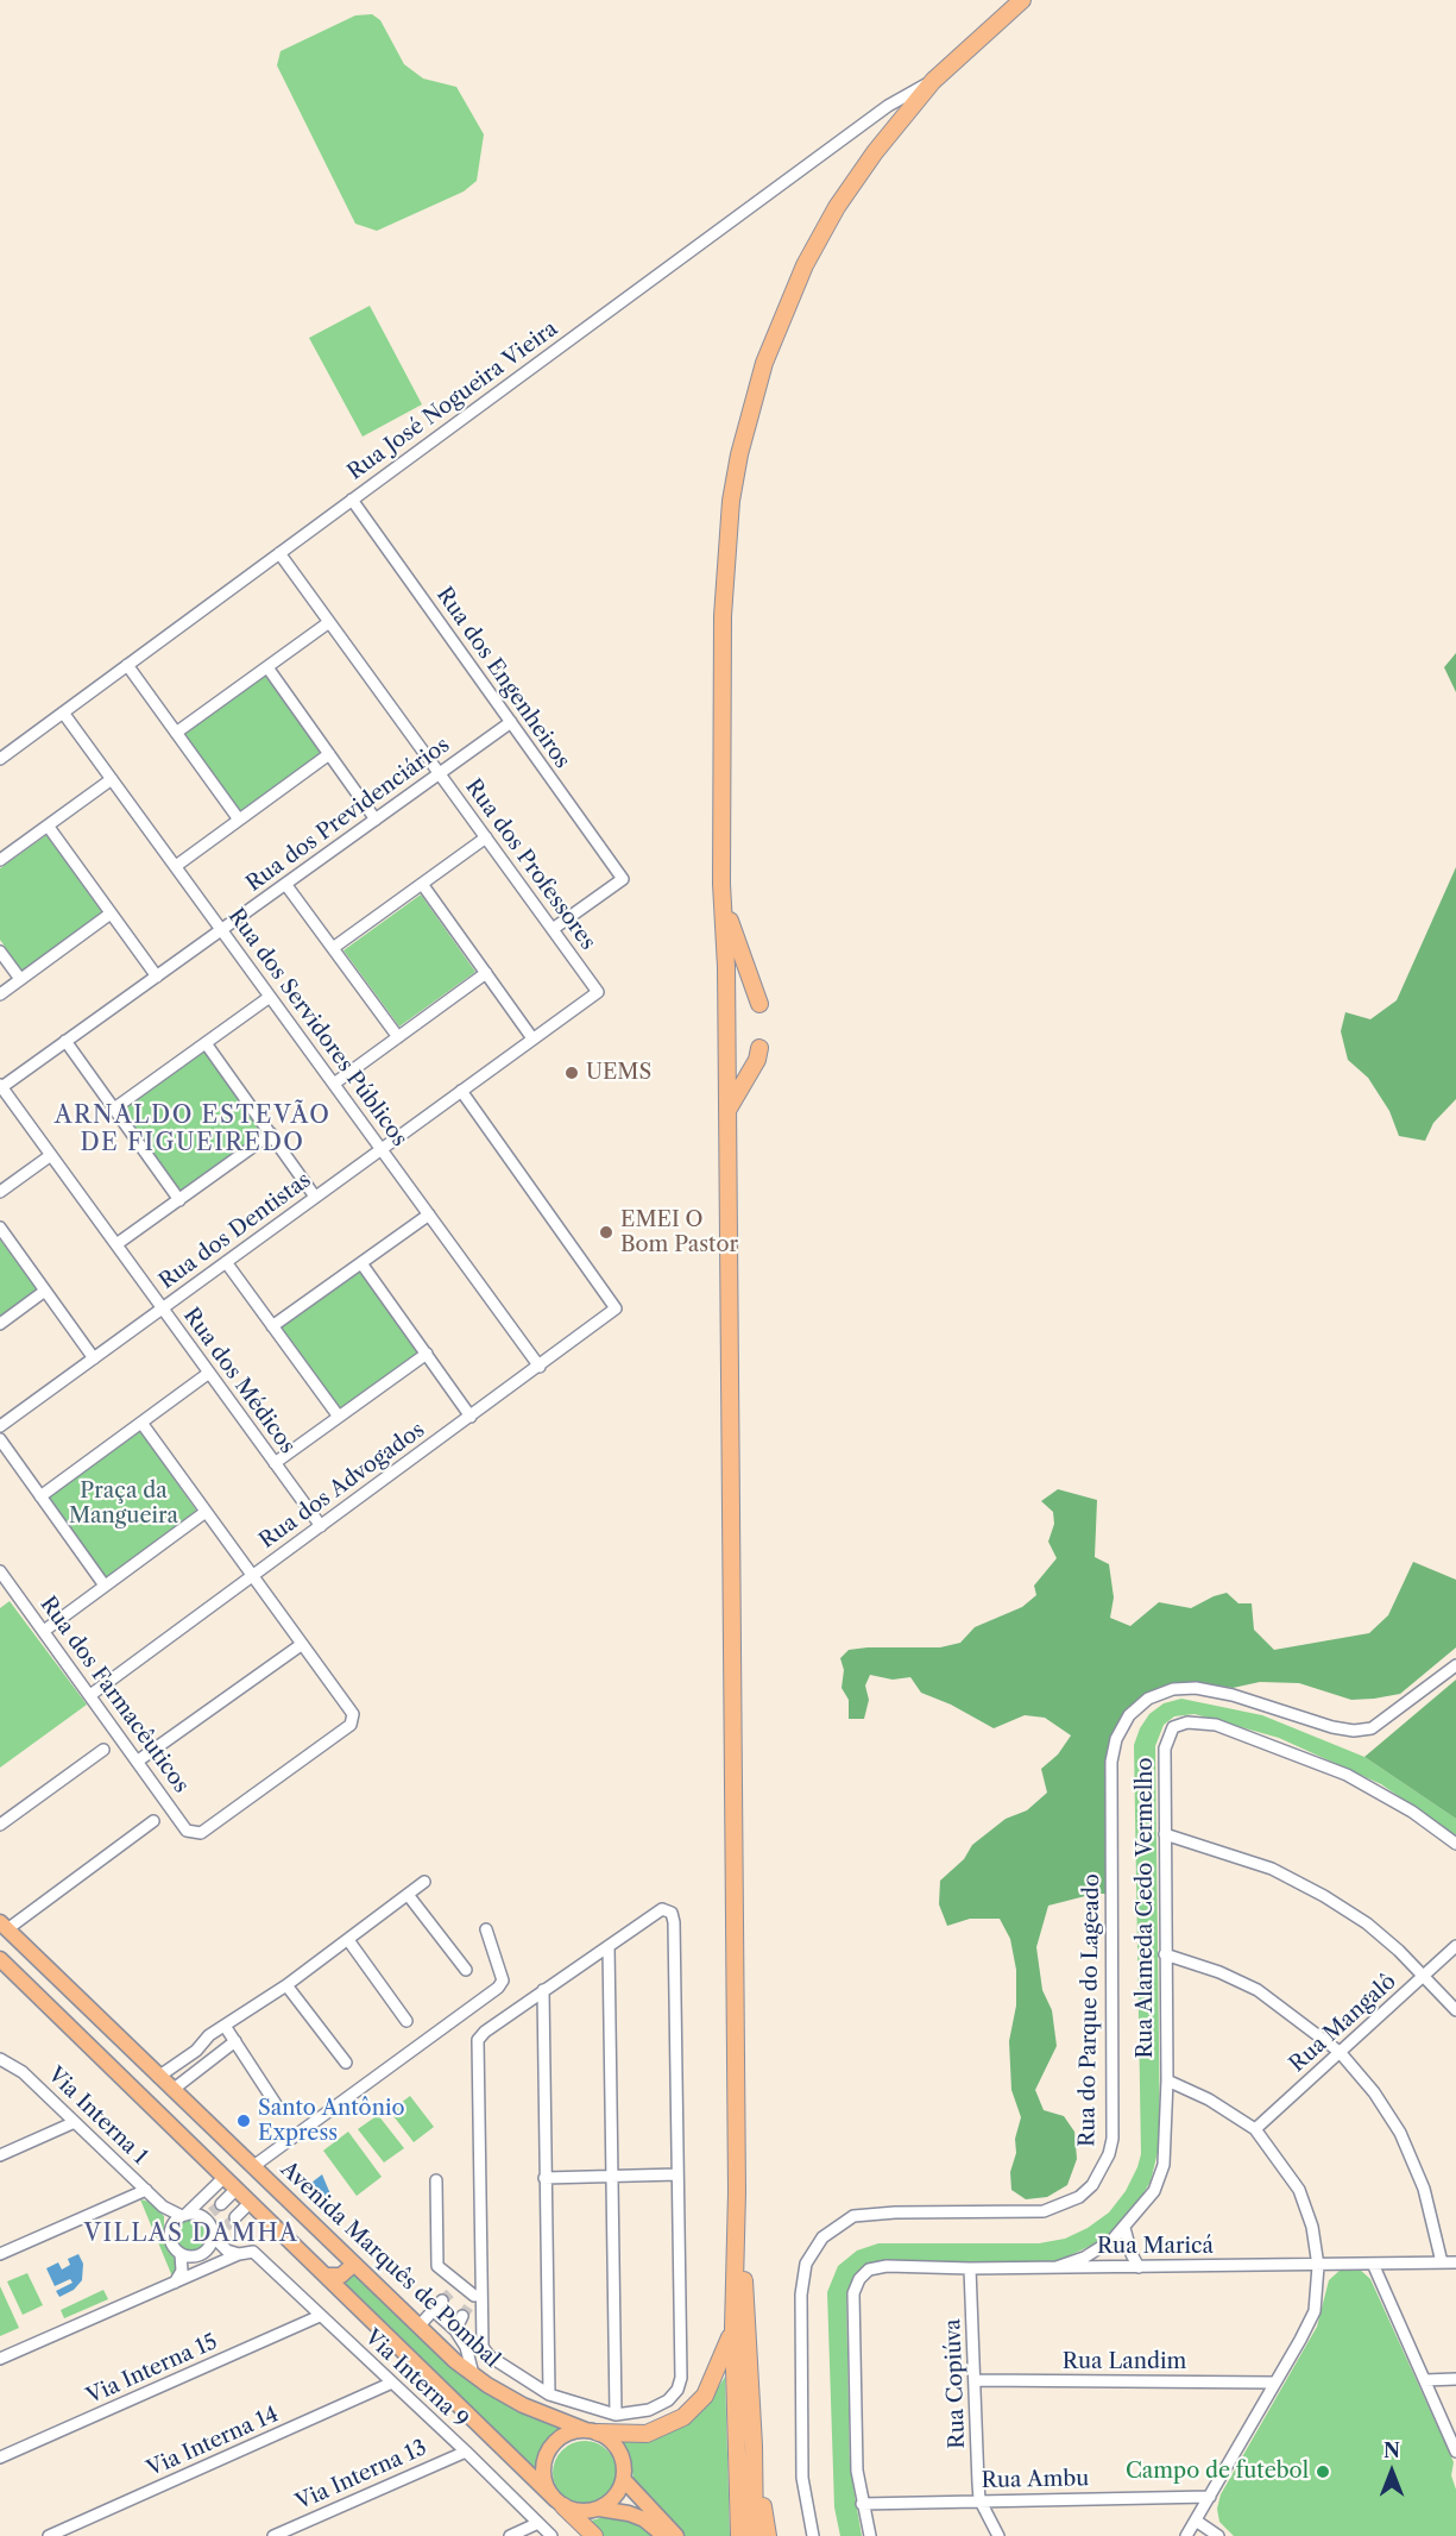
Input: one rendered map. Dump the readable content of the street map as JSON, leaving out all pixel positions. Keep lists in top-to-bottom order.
{
  "streets": {
    "main road": ["Avenida Marquês de Pombal"],
    "street": [
      "Rua José Nogueira Vieira",
      "Rua dos Engenheiros",
      "Rua dos Previdenciários",
      "Rua dos Professores",
      "Rua dos Servidores Públicos",
      "Rua dos Dentistas",
      "Rua dos Médicos",
      "Rua dos Advogados",
      "Rua dos Farmacêuticos",
      "Rua Alameda Cedo Vermelho",
      "Rua do Parque do Lageado",
      "Rua Mangalô",
      "Via Interna 1",
      "Rua Maricá",
      "Rua Landim",
      "Via Interna 15",
      "Via Interna 9",
      "Rua Copiúva",
      "Via Interna 14",
      "Via Interna 13",
      "Rua Ambu"
    ]
  },
  "crossings": [
    ["Rua José Nogueira Vieira", "Rua dos Engenheiros"],
    ["Rua José Nogueira Vieira", "Rua dos Professores"],
    ["Rua José Nogueira Vieira", "Rua dos Servidores Públicos"],
    ["Rua dos Engenheiros", "Rua dos Previdenciários"],
    ["Rua dos Engenheiros", "Rua dos Professores"],
    ["Rua dos Previdenciários", "Rua dos Professores"],
    ["Rua dos Previdenciários", "Rua dos Servidores Públicos"],
    ["Rua dos Previdenciários", "Rua dos Médicos"],
    ["Rua dos Professores", "Rua dos Dentistas"],
    ["Rua dos Servidores Públicos", "Rua dos Dentistas"],
    ["Rua dos Servidores Públicos", "Rua dos Advogados"],
    ["Rua dos Dentistas", "Rua dos Médicos"],
    ["Rua dos Dentistas", "Rua dos Advogados"],
    ["Rua dos Médicos", "Rua dos Advogados"],
    ["Rua dos Advogados", "Rua dos Farmacêuticos"],
    ["Rua Alameda Cedo Vermelho", "Rua Maricá"],
    ["Rua Maricá", "Rua Copiúva"],
    ["Rua Maricá", "Rua Ambu"],
    ["Rua Landim", "Rua Copiúva"],
    ["Via Interna 15", "Via Interna 9"],
    ["Via Interna 9", "Via Interna 14"],
    ["Via Interna 9", "Via Interna 13"],
    ["Rua Copiúva", "Rua Ambu"]
  ],
  "districts": ["ARNALDO ESTEVÃO DE FIGUEIREDO", "VILLAS DAMHA"],
  "parks": ["Praça da Mangueira"],
  "places": [
    "UEMS",
    "EMEI O Bom Pastor",
    "Santo Antônio Express",
    "Campo de futebol"
  ],
  "north": "top"
}
